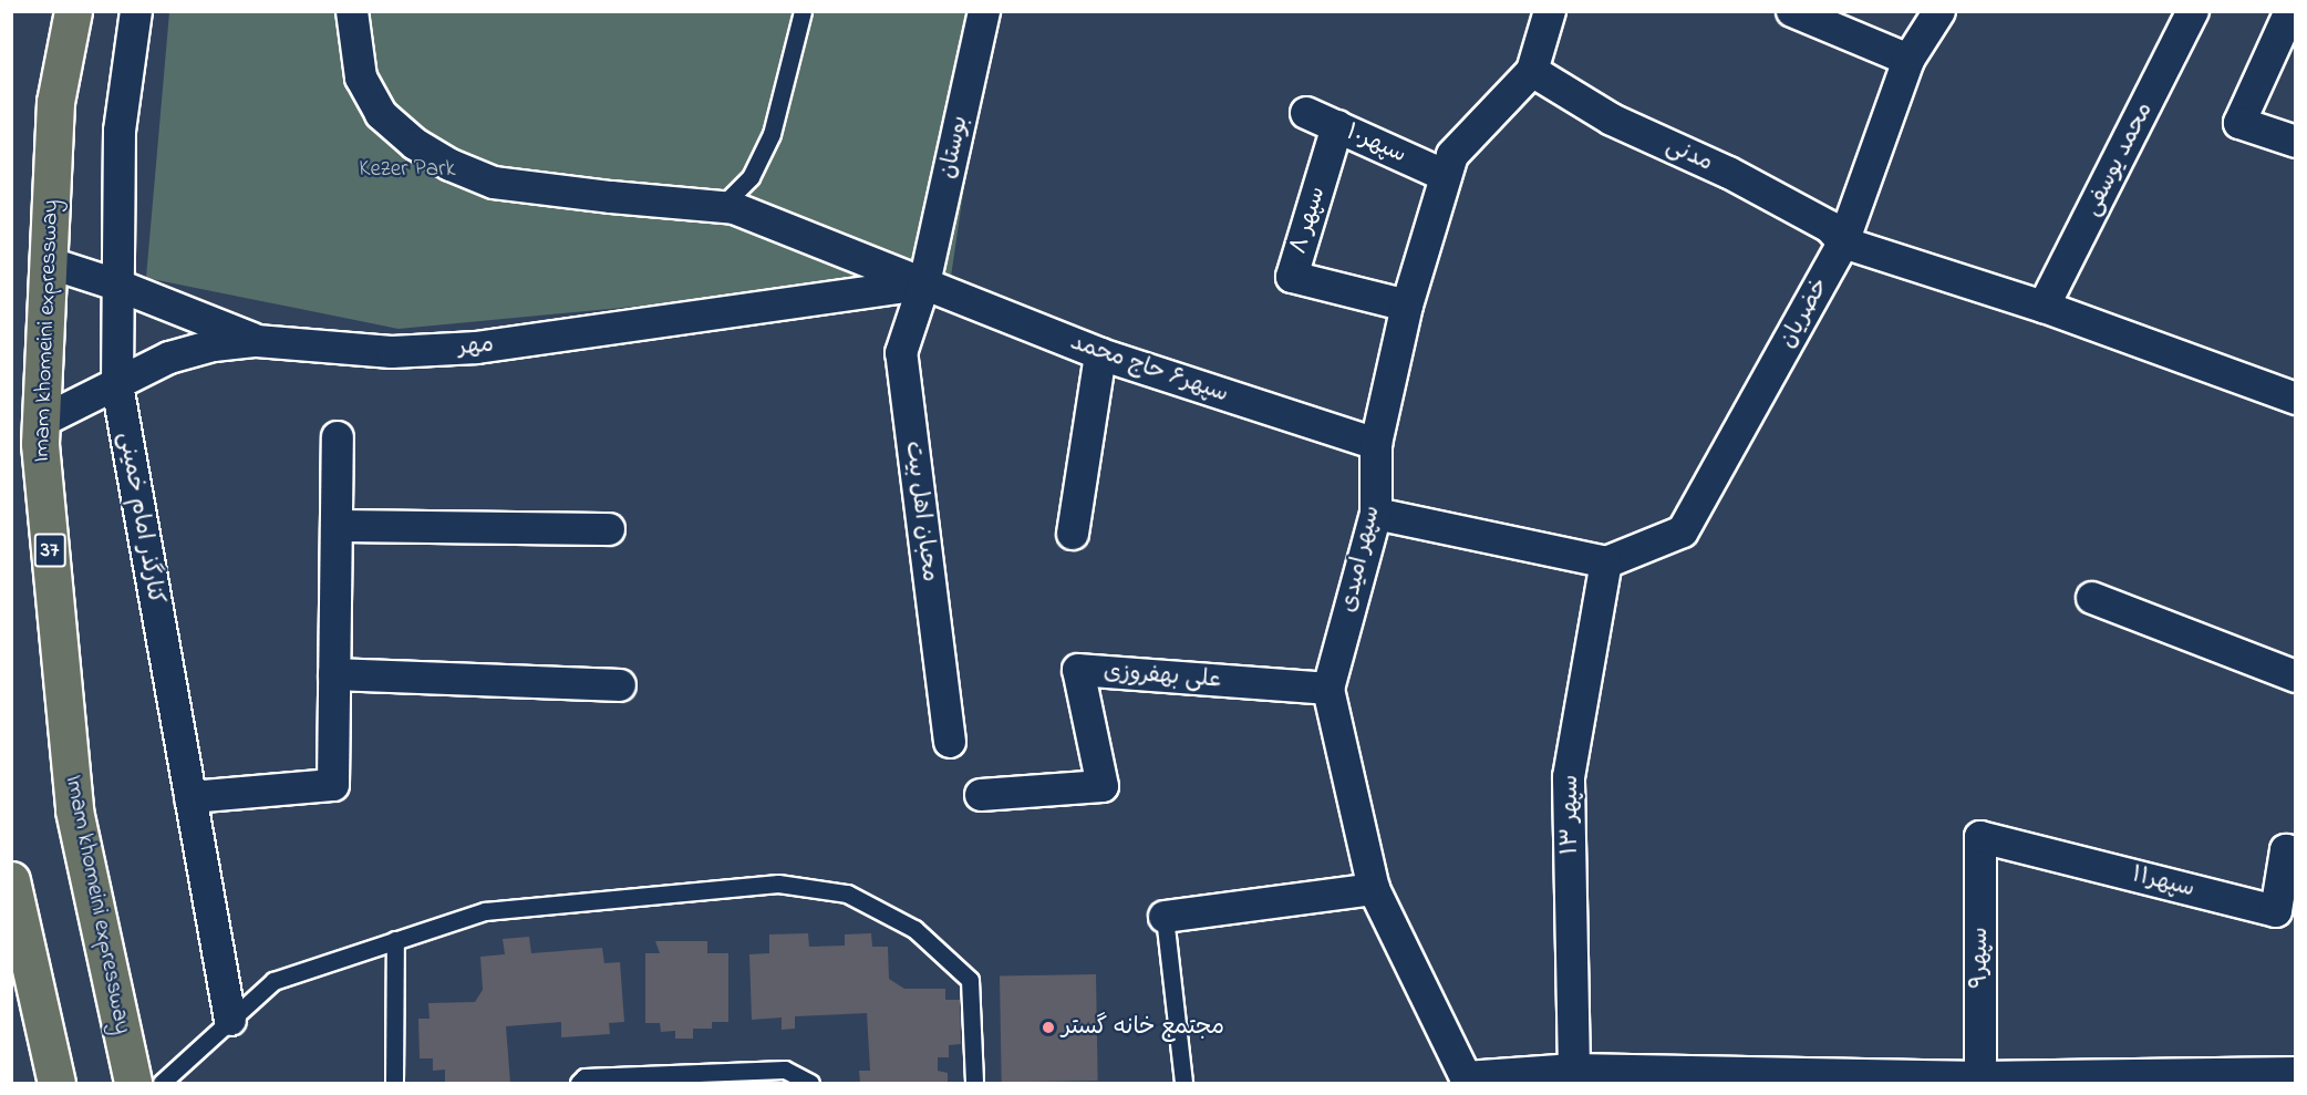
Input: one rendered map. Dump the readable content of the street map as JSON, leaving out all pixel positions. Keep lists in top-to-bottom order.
{
  "streets": {
    "highway": ["Imam khomeini expressway", "37"],
    "street": [
      "سپهر۱۰",
      "بوستان",
      "مدنی",
      "محمد یوسفی",
      "سپهر ۸",
      "خضریان",
      "مهر",
      "سپهر۶ حاج محمد",
      "محبان اهل بیت",
      "کنارگذر امام خمینی",
      "سپهر امیدی",
      "علی بهفروزی",
      "سپهر ۱۳",
      "سپهر۱۱",
      "سپهر۹"
    ]
  },
  "crossings": [
    ["سپهر۱۰", "سپهر ۸"],
    ["سپهر۱۰", "سپهر امیدی"],
    ["بوستان", "مهر"],
    ["بوستان", "سپهر۶ حاج محمد"],
    ["بوستان", "محبان اهل بیت"],
    ["مدنی", "خضریان"],
    ["مدنی", "سپهر امیدی"],
    ["سپهر ۸", "سپهر امیدی"],
    ["خضریان", "سپهر ۱۳"],
    ["Imam khomeini expressway", "مهر"],
    ["مهر", "سپهر۶ حاج محمد"],
    ["مهر", "محبان اهل بیت"],
    ["مهر", "کنارگذر امام خمینی"],
    ["سپهر۶ حاج محمد", "محبان اهل بیت"],
    ["سپهر۶ حاج محمد", "سپهر امیدی"],
    ["سپهر امیدی", "علی بهفروزی"],
    ["سپهر۱۱", "سپهر۹"]
  ],
  "parks": ["Kezer Park"],
  "places": ["مجتمع خانه گستر"]
}
